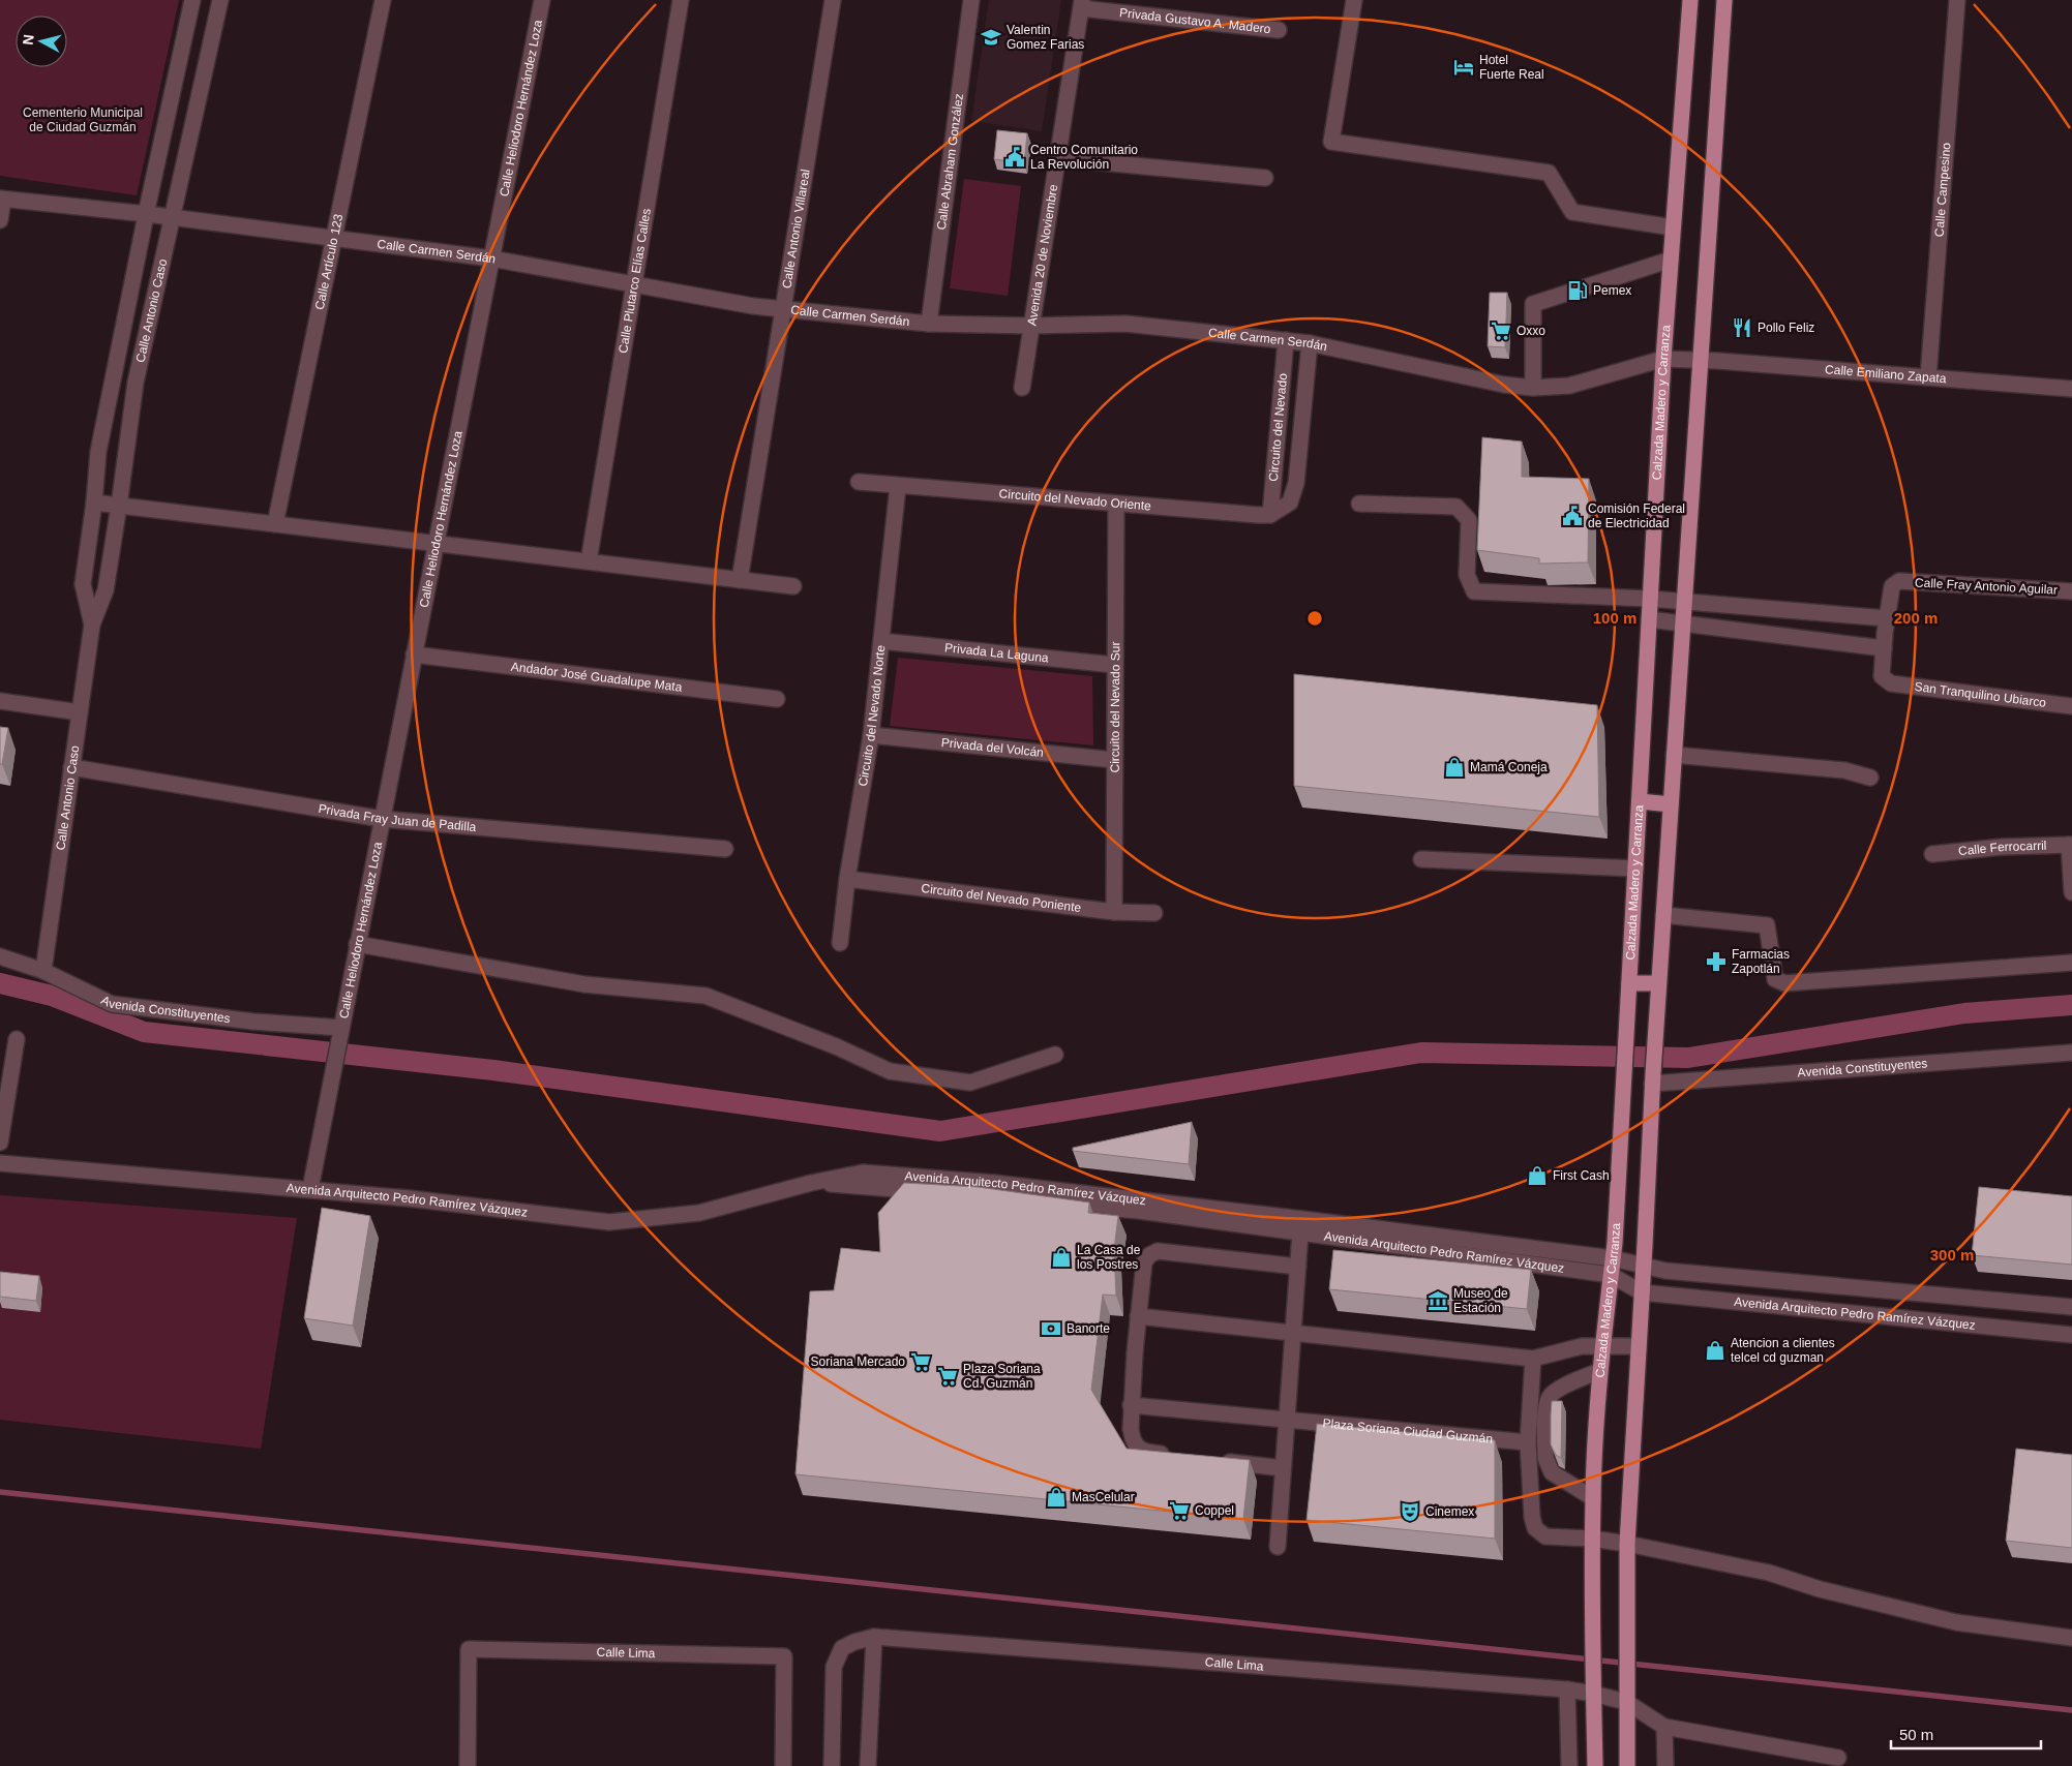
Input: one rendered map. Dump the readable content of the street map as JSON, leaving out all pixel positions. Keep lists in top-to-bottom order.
{
  "streets": {
    "main road": ["Calzada Madero y Carranza"],
    "street": [
      "Privada Gustavo A. Madero",
      "Calle Heliodoro Hernández Loza",
      "Calle Abraham González",
      "Calle Campesino",
      "Calle Antonio Villareal",
      "Calle Carmen Serdán",
      "Avenida 20 de Noviembre",
      "Calle Artículo 123",
      "Calle Plutarco Elías Calles",
      "Calle Antonio Caso",
      "Calle Emiliano Zapata",
      "Circuito del Nevado",
      "Circuito del Nevado Oriente",
      "Calle Fray Antonio Aguilar",
      "Privada La Laguna",
      "Andador José Guadalupe Mata",
      "San Tranquilino Ubiarco",
      "Circuito del Nevado Sur",
      "Circuito del Nevado Norte",
      "Privada del Volcán",
      "Privada Fray Juan de Padilla",
      "Calle Ferrocarril",
      "Circuito del Nevado Poniente",
      "Avenida Constituyentes",
      "Avenida Arquitecto Pedro Ramírez Vázquez",
      "Plaza Soriana Ciudad Guzmán",
      "Calle Lima"
    ]
  },
  "crossings": [
    ["Privada Gustavo A. Madero", "Avenida 20 de Noviembre"],
    ["Calle Heliodoro Hernández Loza", "Calle Carmen Serdán"],
    ["Calle Heliodoro Hernández Loza", "Andador José Guadalupe Mata"],
    ["Calle Heliodoro Hernández Loza", "Privada Fray Juan de Padilla"],
    ["Calle Heliodoro Hernández Loza", "Avenida Constituyentes"],
    ["Calle Heliodoro Hernández Loza", "Avenida Arquitecto Pedro Ramírez Vázquez"],
    ["Calle Abraham González", "Calle Carmen Serdán"],
    ["Calle Campesino", "Calle Emiliano Zapata"],
    ["Calle Antonio Villareal", "Calle Carmen Serdán"],
    ["Calle Carmen Serdán", "Avenida 20 de Noviembre"],
    ["Calle Carmen Serdán", "Calle Artículo 123"],
    ["Calle Carmen Serdán", "Calle Plutarco Elías Calles"],
    ["Calle Carmen Serdán", "Calle Antonio Caso"],
    ["Calle Carmen Serdán", "Calle Emiliano Zapata"],
    ["Calle Carmen Serdán", "Calzada Madero y Carranza"],
    ["Calle Carmen Serdán", "Circuito del Nevado"],
    ["Calle Antonio Caso", "Privada Fray Juan de Padilla"],
    ["Calle Antonio Caso", "Avenida Constituyentes"],
    ["Calzada Madero y Carranza", "Avenida Arquitecto Pedro Ramírez Vázquez"],
    ["Calzada Madero y Carranza", "Calle Lima"],
    ["Circuito del Nevado", "Circuito del Nevado Oriente"],
    ["Circuito del Nevado Oriente", "Circuito del Nevado Sur"],
    ["Circuito del Nevado Oriente", "Circuito del Nevado Norte"],
    ["Privada La Laguna", "Circuito del Nevado Sur"],
    ["Privada La Laguna", "Circuito del Nevado Norte"],
    ["Circuito del Nevado Sur", "Privada del Volcán"],
    ["Circuito del Nevado Sur", "Circuito del Nevado Poniente"],
    ["Circuito del Nevado Norte", "Privada del Volcán"],
    ["Circuito del Nevado Norte", "Circuito del Nevado Poniente"]
  ],
  "parks": ["Cementerio Municipal de Ciudad Guzmán"],
  "places": {
    "school or university": ["Valentin Gomez Farias"],
    "hotel": ["Hotel Fuerte Real"],
    "public building": ["Centro Comunitario La Revolución", "Comisión Federal de Electricidad"],
    "fuel station": ["Pemex"],
    "restaurant": ["Pollo Feliz"],
    "supermarket": [
      "Oxxo",
      "Soriana Mercado",
      "Plaza Soriana Cd. Guzmán",
      "Coppel"
    ],
    "shop": [
      "Mamá Coneja",
      "First Cash",
      "La Casa de los Postres",
      "Atencion a clientes telcel cd guzman",
      "MasCelular"
    ],
    "pharmacy": ["Farmacias Zapotlán"],
    "museum": ["Museo de Estación"],
    "bank": ["Banorte"],
    "theatre": ["Cinemex"]
  },
  "scale_bar": "50 m",
  "north": "left",
  "rings": ["100 m", "200 m", "300 m"]
}
